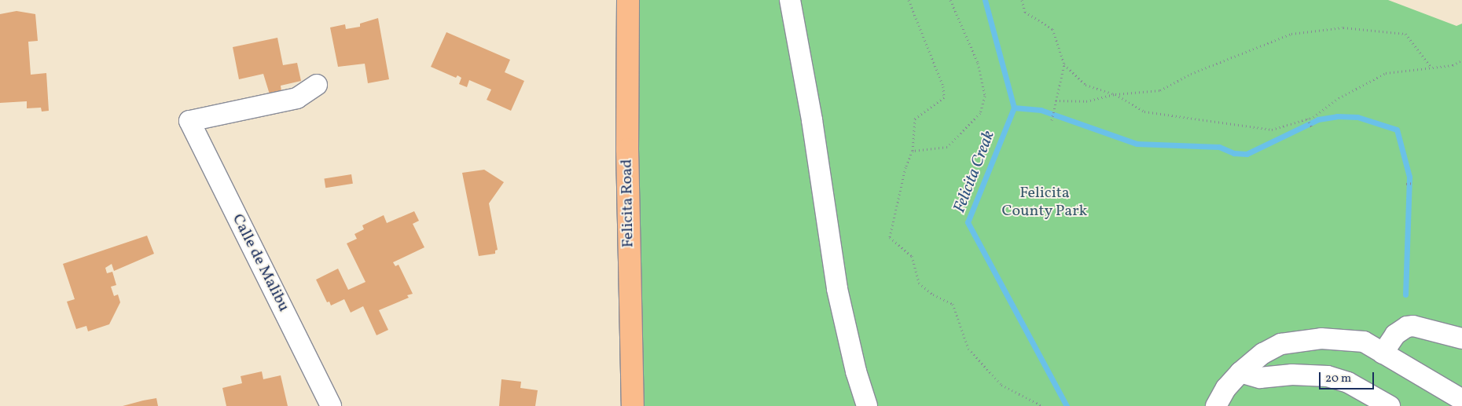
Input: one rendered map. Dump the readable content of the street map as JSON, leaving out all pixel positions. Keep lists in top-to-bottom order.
{
  "streets": {
    "main road": ["Felicita Road"],
    "street": ["Calle de Malibu"]
  },
  "water": ["Felicita Creak"],
  "parks": ["Felicita County Park"],
  "scale_bar": "20 m"
}
